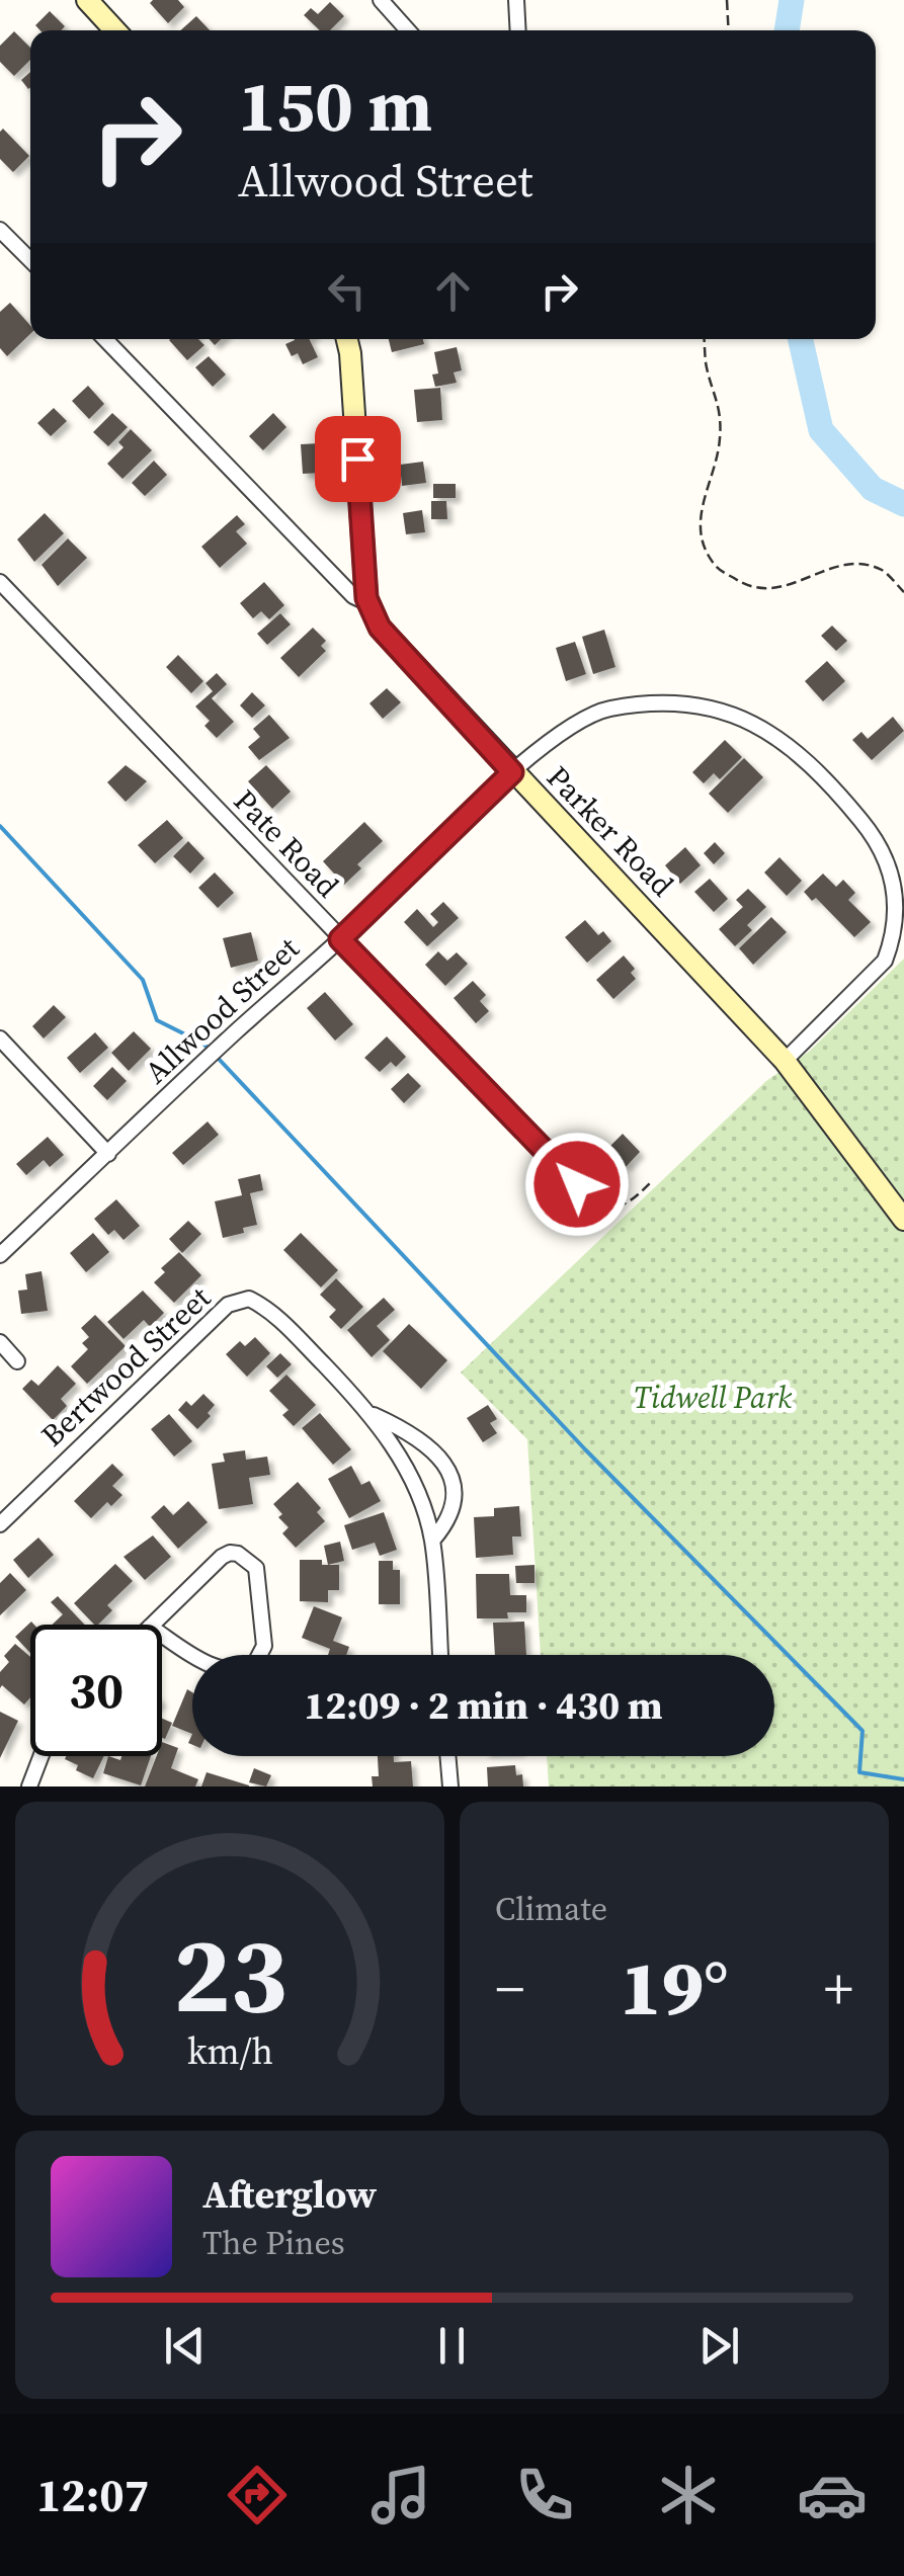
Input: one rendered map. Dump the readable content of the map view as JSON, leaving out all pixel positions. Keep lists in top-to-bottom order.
{
  "streets": {
    "main road": ["Parker Road"],
    "street": ["Pate Road", "Allwood Street", "Bertwood Street"]
  },
  "crossings": [
    ["Parker Road", "Allwood Street"],
    ["Pate Road", "Allwood Street"]
  ],
  "parks": ["Tidwell Park"],
  "page": {
    "turn": ["150 m", "Allwood Street"],
    "limit": "30",
    "trip": "12:09 · 2 min · 430 m",
    "tile": "Climate",
    "heat": ["−", "19°", "+"],
    "song": ["Afterglow", "The Pines"],
    "tabs": "12:07",
    "gauge": ["23", "km/h"]
  }
}
